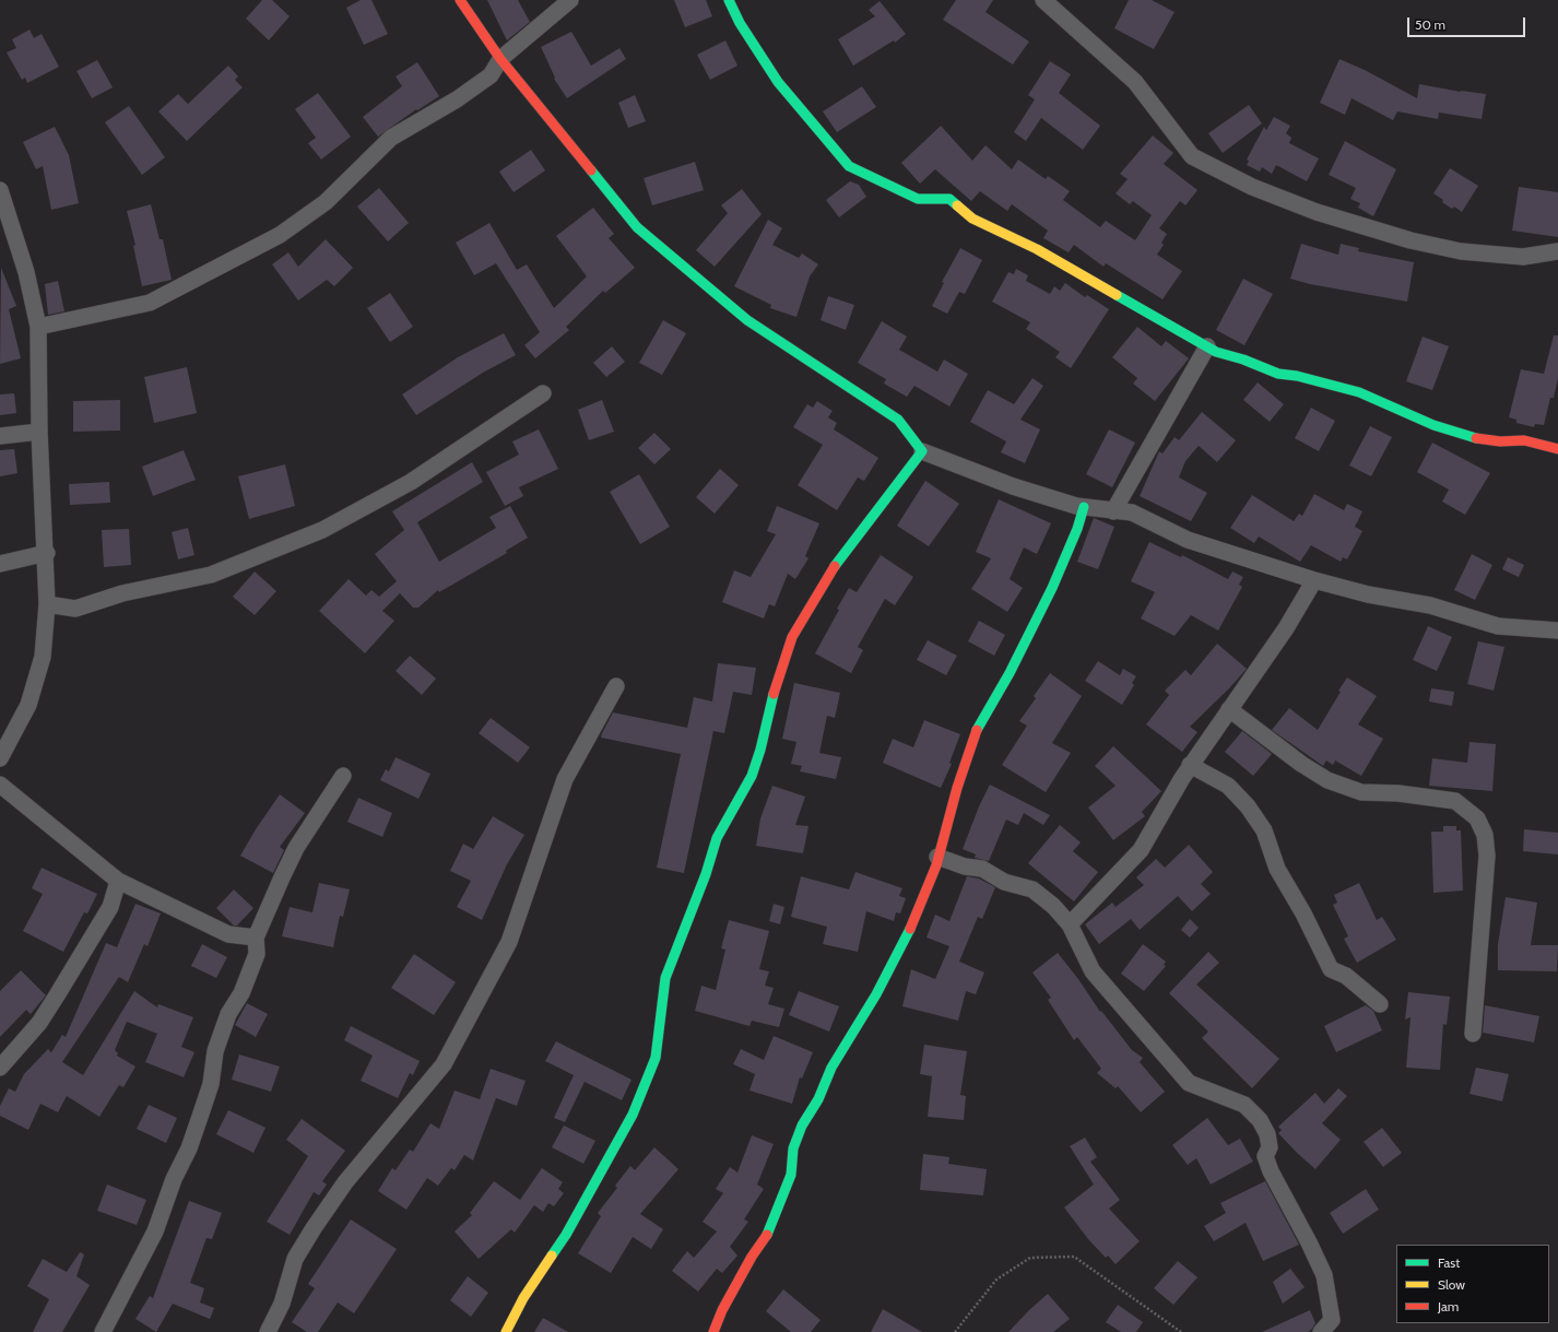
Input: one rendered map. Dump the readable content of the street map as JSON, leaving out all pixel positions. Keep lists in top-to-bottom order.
{
  "legend": ["Fast", "Slow", "Jam"],
  "scale_bar": "50 m"
}
